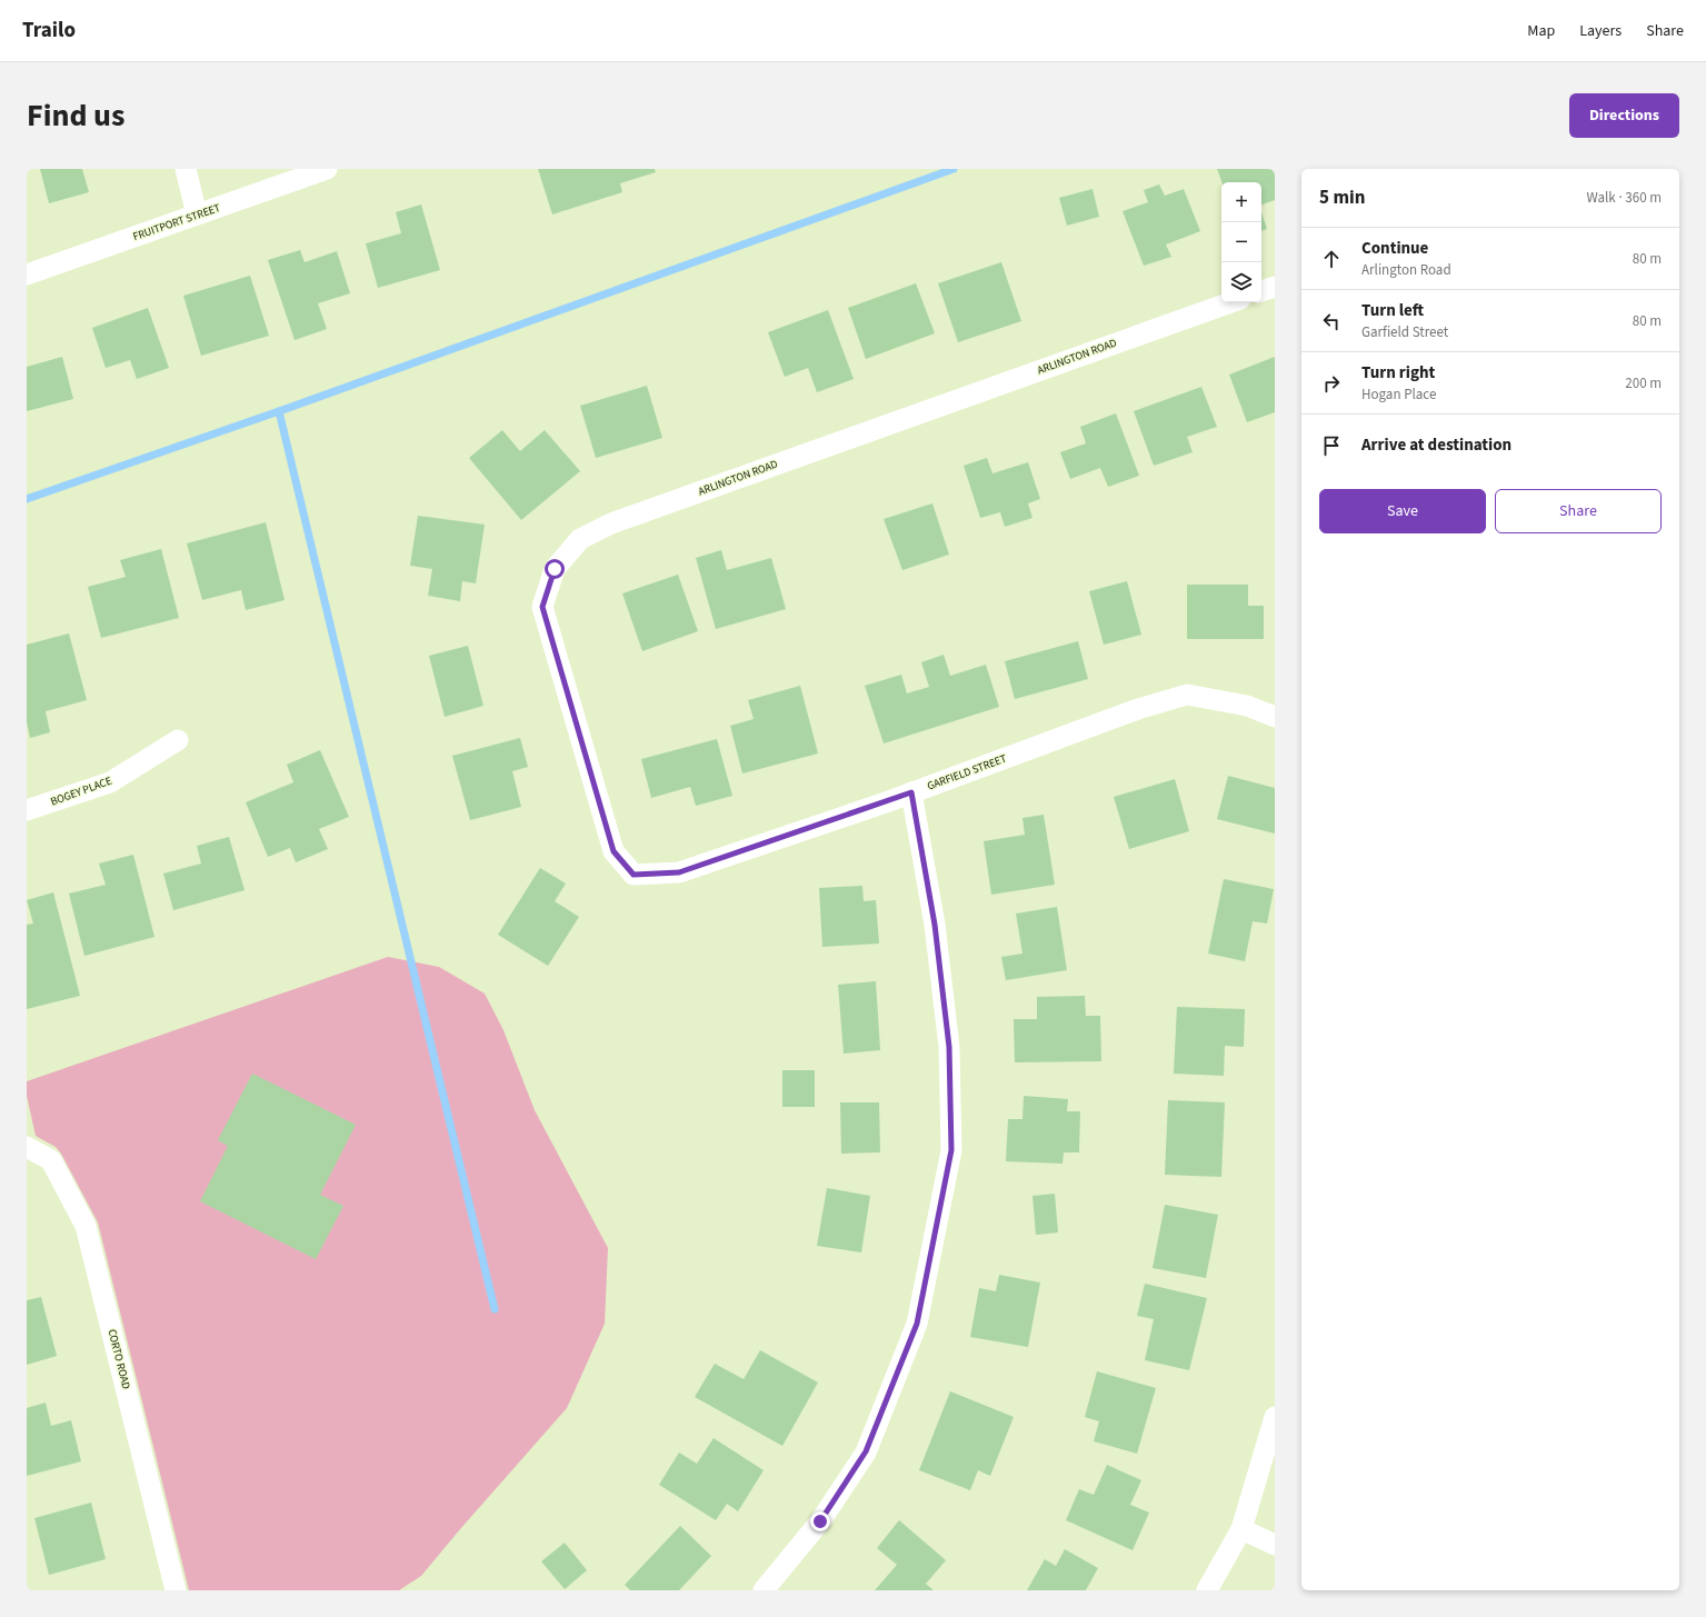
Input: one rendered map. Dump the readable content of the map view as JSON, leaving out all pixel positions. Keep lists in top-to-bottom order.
{
  "streets": {
    "street": [
      "FRUITPORT STREET",
      "ARLINGTON ROAD",
      "GARFIELD STREET",
      "BOGEY PLACE",
      "CORTO ROAD"
    ]
  },
  "crossings": [
    ["ARLINGTON ROAD", "GARFIELD STREET"]
  ],
  "page": {
    "header": "Trailo",
    "nav": ["Map", "Layers", "Share"],
    "title": "Find us",
    "buttons": [
      "Directions",
      ["Save", "Share"]
    ],
    "heading": ["5 min", "Walk · 360 m"],
    "map_buttons": ["+", "−"],
    "list": [
      ["Continue", "Arlington Road", "80 m"],
      ["Turn left", "Garfield Street", "80 m"],
      ["Turn right", "Hogan Place", "200 m"],
      "Arrive at destination"
    ]
  }
}
